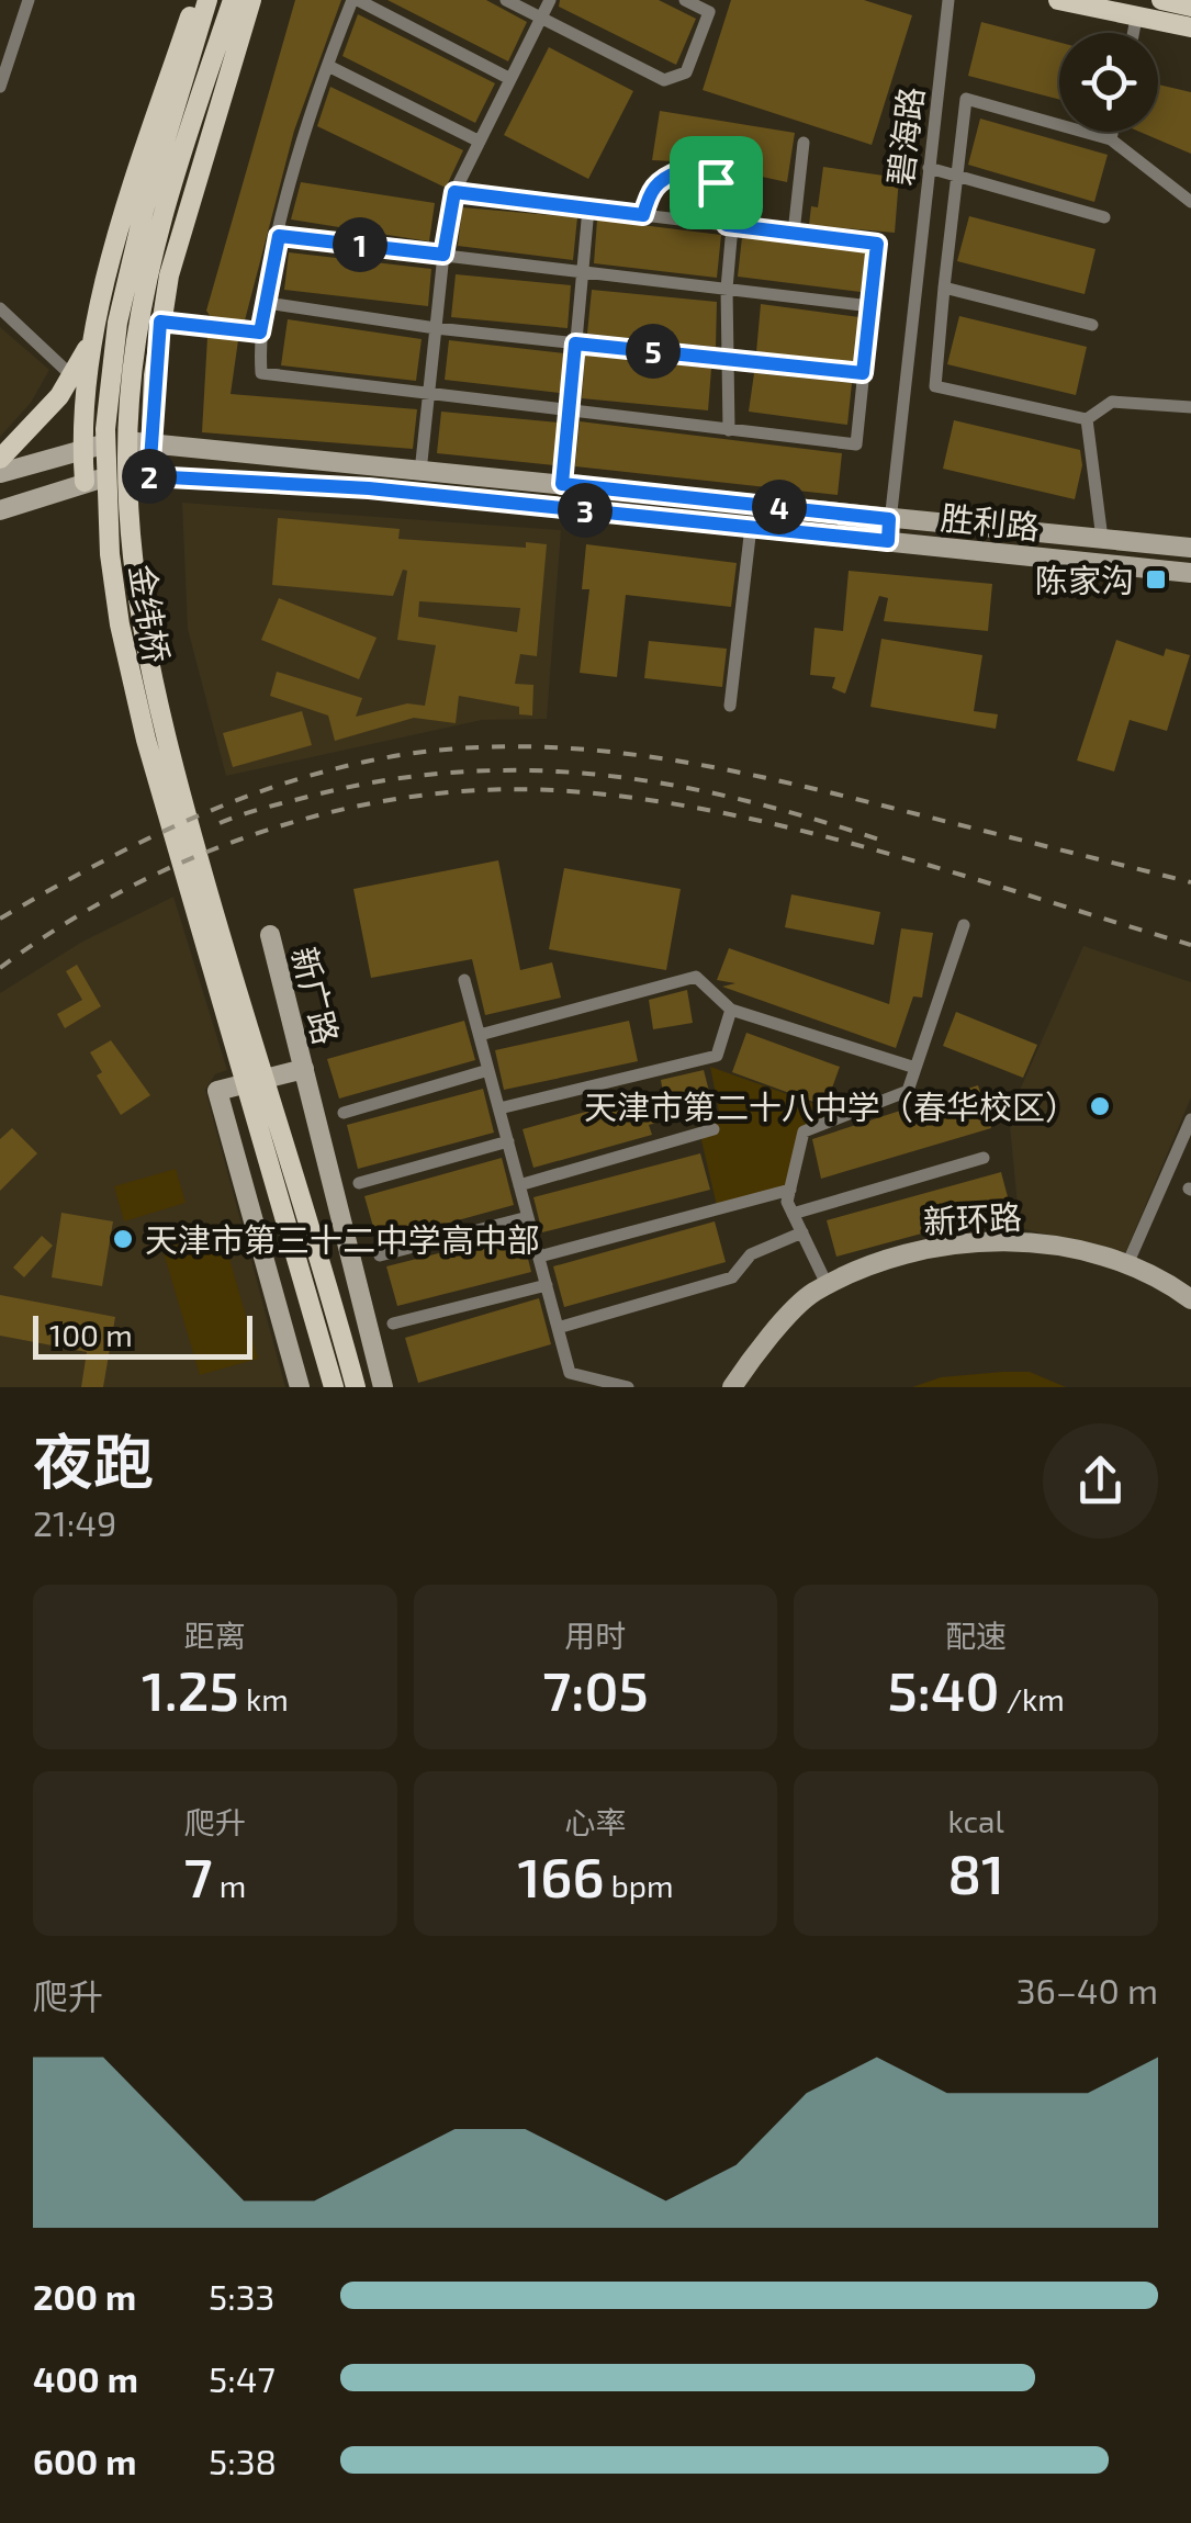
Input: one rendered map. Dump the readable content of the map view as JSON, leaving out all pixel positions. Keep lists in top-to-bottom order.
{
  "streets": {
    "main road": [
      "胜利路",
      "金纬桥",
      "新广路",
      "新环路"
    ],
    "street": ["碧海路"]
  },
  "crossings": [
    ["碧海路", "胜利路"]
  ],
  "places": {
    "transit": ["陈家沟"],
    "other": ["天津市第二十八中学（春华校区）", "天津市第三十二中学高中部"]
  },
  "scale_bar": "100 m",
  "page": {
    "pins": [
      "1",
      "5",
      "2",
      "4",
      "3"
    ],
    "scale": "100 m",
    "heading": ["夜跑", "21:49"],
    "stats": [
      ["距离", "1.25 km"],
      ["用时", "7:05"],
      ["配速", "5:40 /km"],
      ["爬升", "7 m"],
      ["心率", "166 bpm"],
      ["kcal", "81"]
    ],
    "chart": ["爬升", "36–40 m"],
    "list": [
      {
        "name": "200 m",
        "note": "5:33"
      },
      {
        "name": "400 m",
        "note": "5:47"
      },
      {
        "name": "600 m",
        "note": "5:38"
      }
    ]
  }
}
